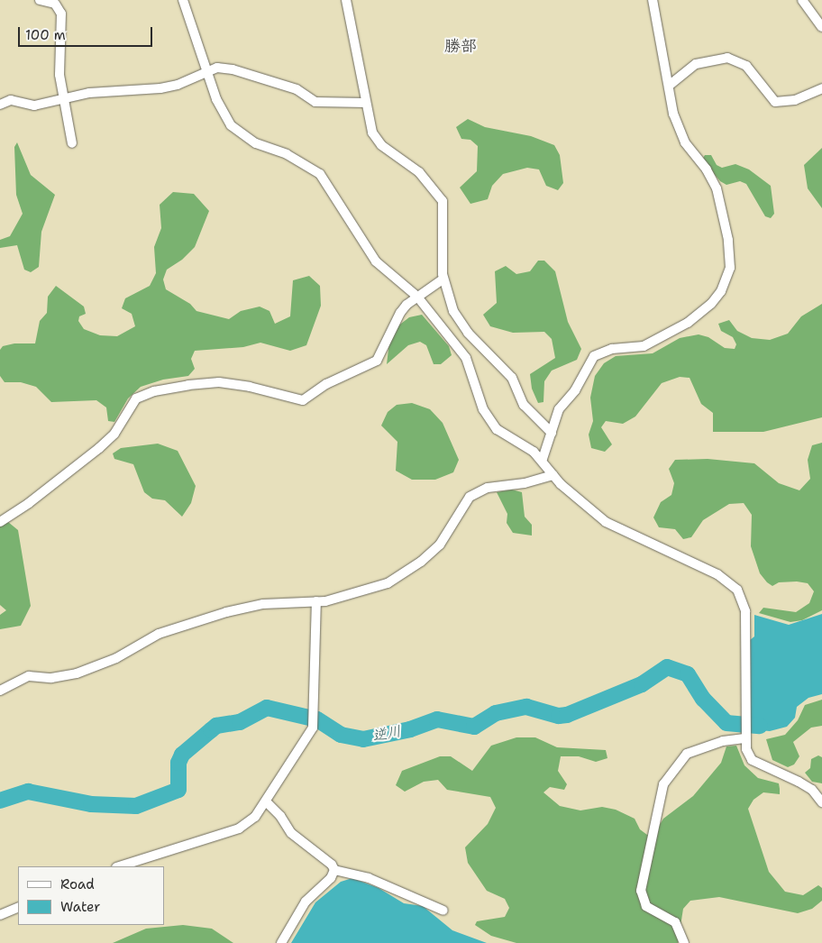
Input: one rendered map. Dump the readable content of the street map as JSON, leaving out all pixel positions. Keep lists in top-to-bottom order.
{
  "districts": ["勝部"],
  "water": ["逆川"],
  "legend": ["Road", "Water"],
  "scale_bar": "100 m"
}
